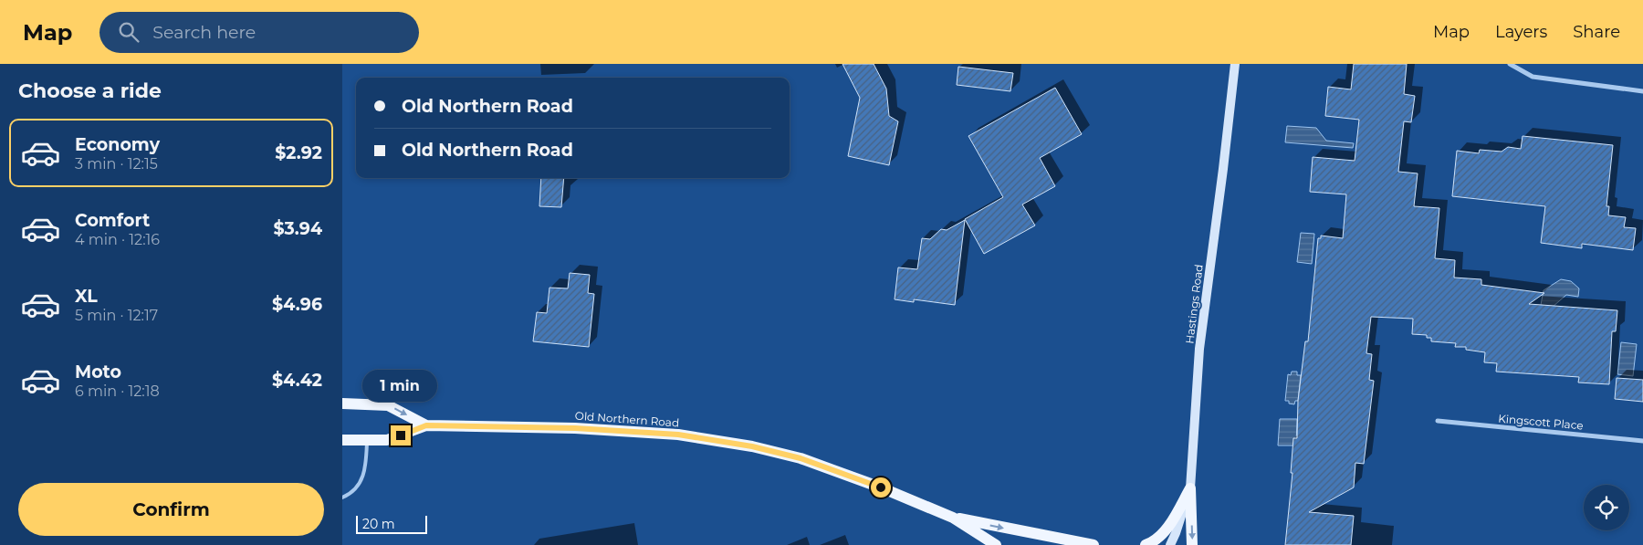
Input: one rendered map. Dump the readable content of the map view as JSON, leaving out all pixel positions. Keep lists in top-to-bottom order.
{
  "streets": {
    "main road": ["Hastings Road", "Old Northern Road"],
    "street": ["Kingscott Place"]
  },
  "scale_bar": "20 m",
  "page": {
    "header": "Map",
    "search": "Search here",
    "nav": ["Map", "Layers", "Share"],
    "heading": "Choose a ride",
    "banner": ["Old Northern Road", "Old Northern Road"],
    "list": [
      {
        "name": "Economy",
        "note": "3 min · 12:15",
        "value": "$2.92"
      },
      {
        "name": "Comfort",
        "note": "4 min · 12:16",
        "value": "$3.94"
      },
      {
        "name": "XL",
        "note": "5 min · 12:17",
        "value": "$4.96"
      },
      {
        "name": "Moto",
        "note": "6 min · 12:18",
        "value": "$4.42"
      }
    ],
    "bubble": "1 min",
    "buttons": "Confirm",
    "scale": "20 m"
  }
}
